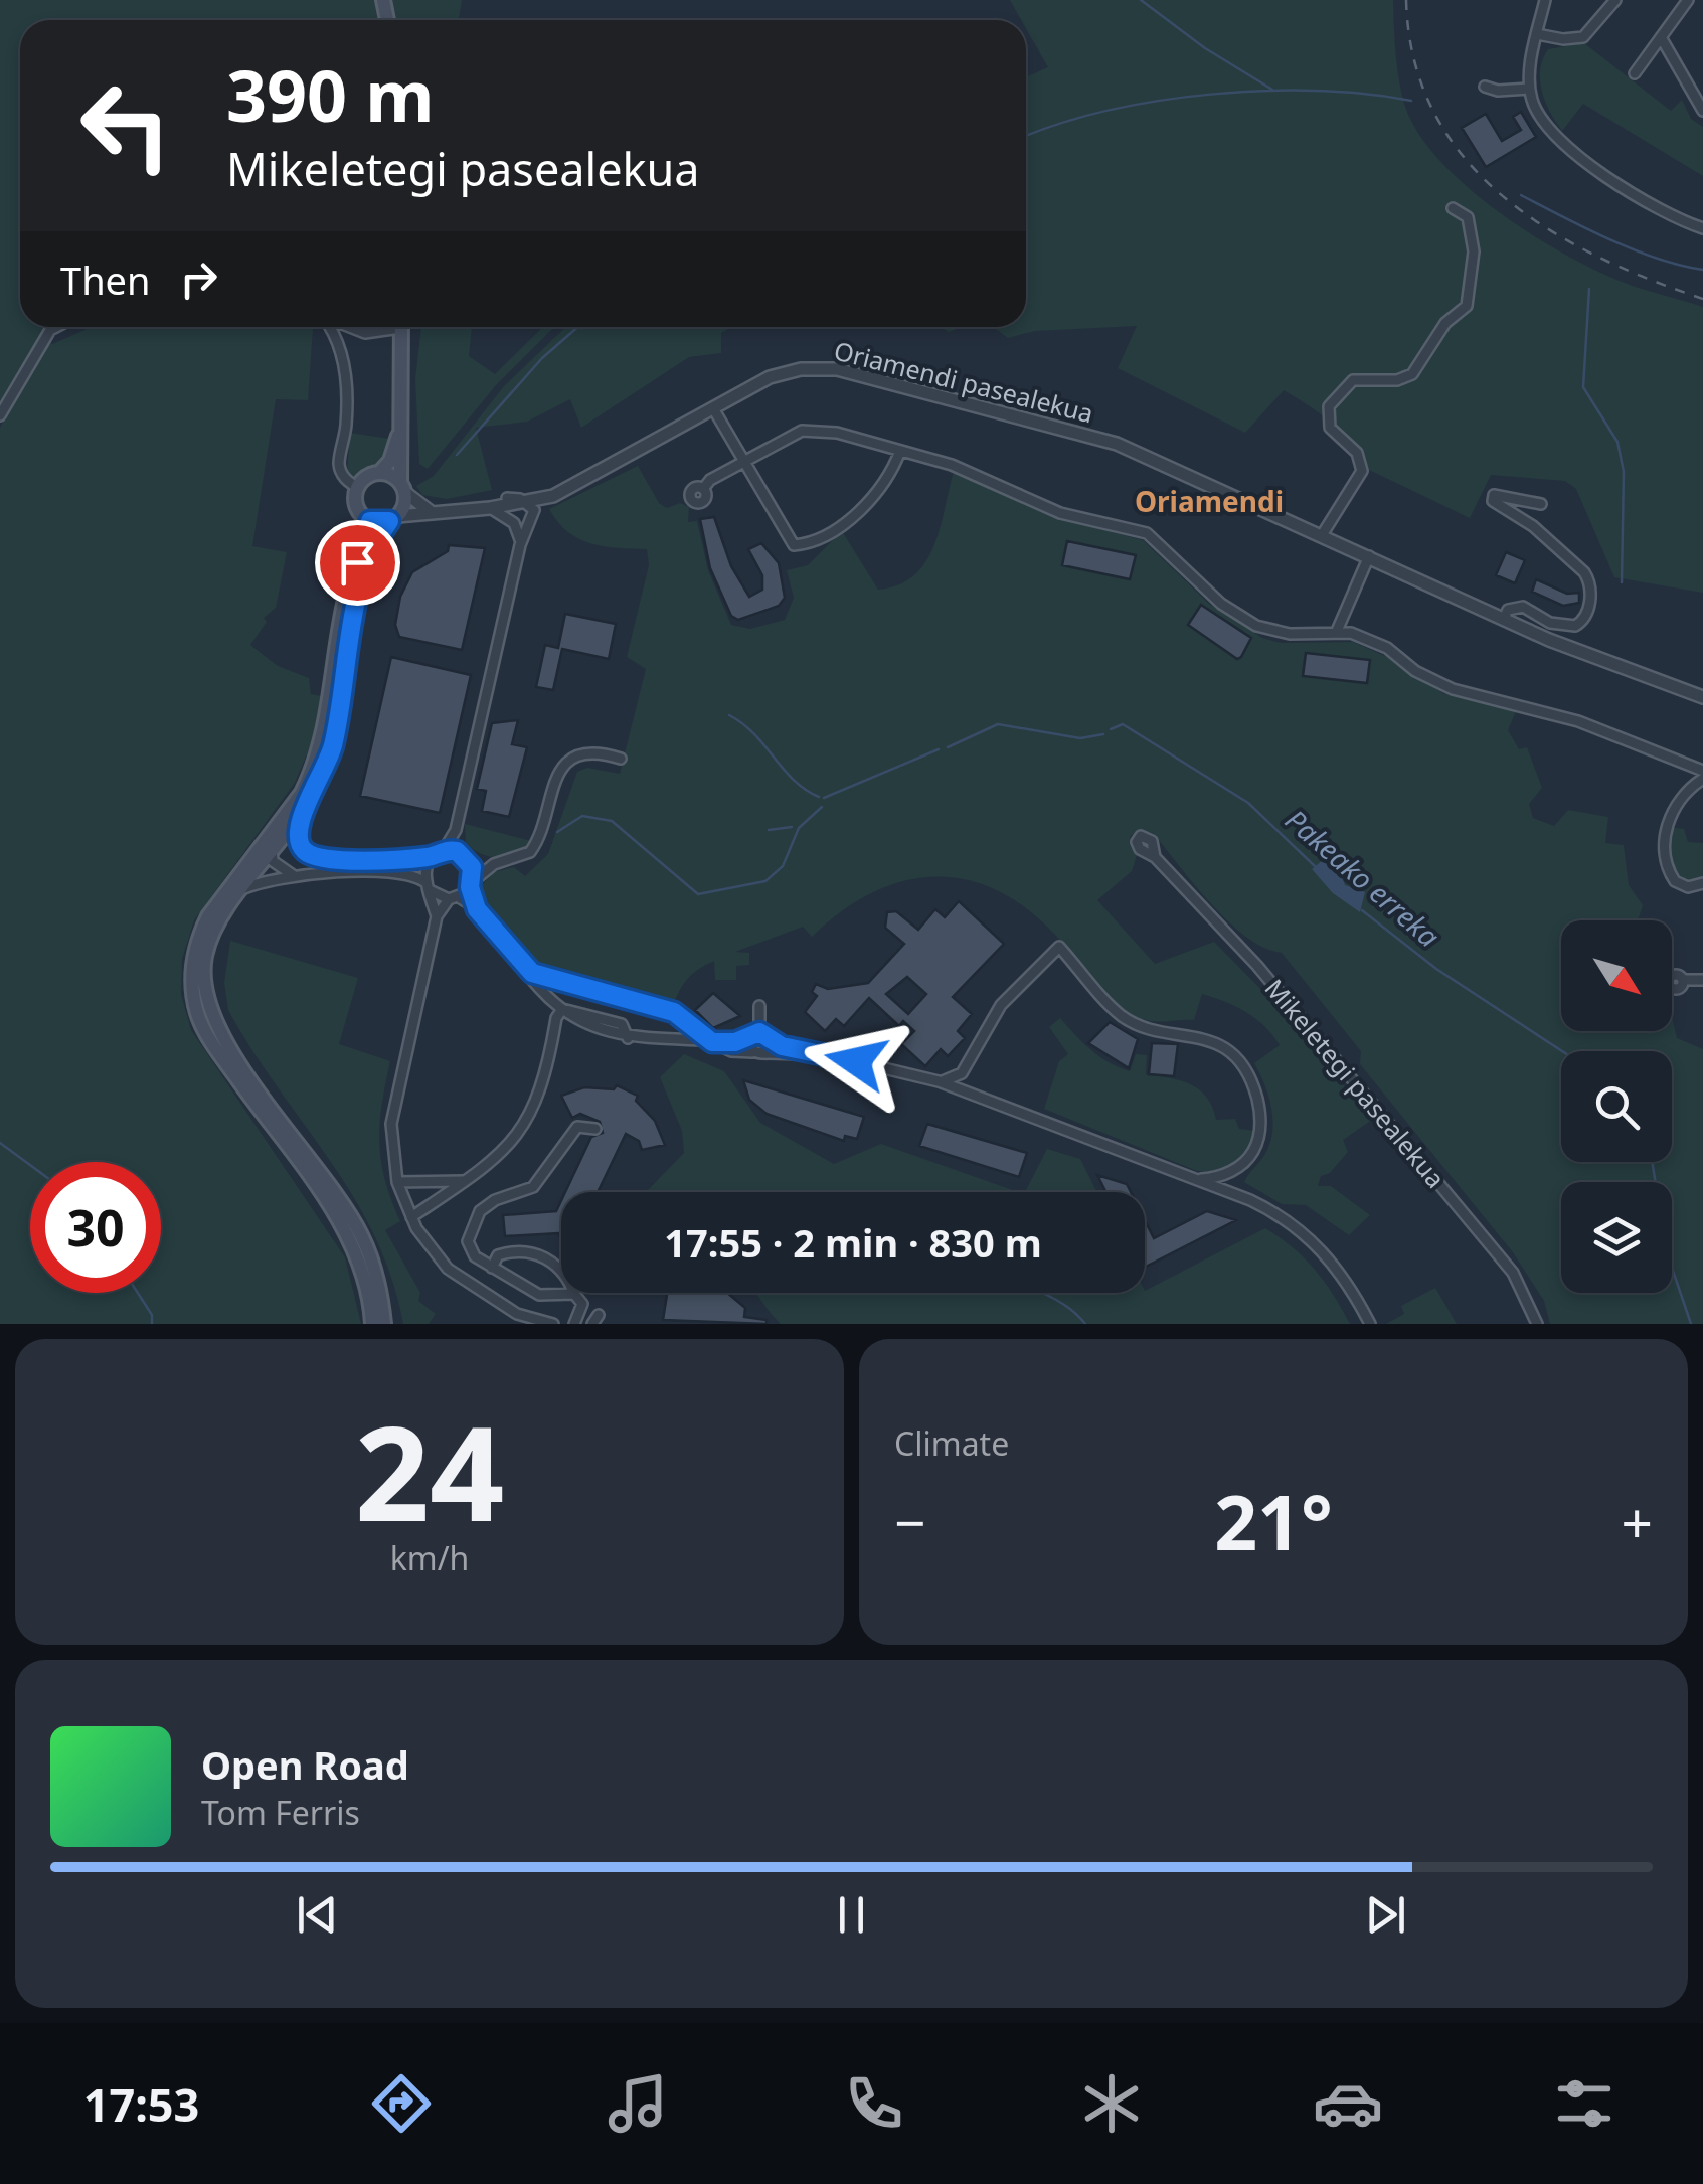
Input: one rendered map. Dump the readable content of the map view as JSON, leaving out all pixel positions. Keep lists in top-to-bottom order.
{
  "streets": {
    "street": ["Oriamendi pasealekua", "Mikeletegi pasealekua"]
  },
  "districts": ["Oriamendi"],
  "water": ["Pakeako erreka"],
  "north": "bottom right",
  "page": {
    "turn": ["390 m", "Mikeletegi pasealekua"],
    "then": "Then",
    "limit": "30",
    "trip": "17:55 · 2 min · 830 m",
    "tile": [
      ["24", "km/h"],
      "Climate"
    ],
    "heat": ["−", "21°", "+"],
    "song": ["Open Road", "Tom Ferris"],
    "tabs": "17:53"
  }
}
